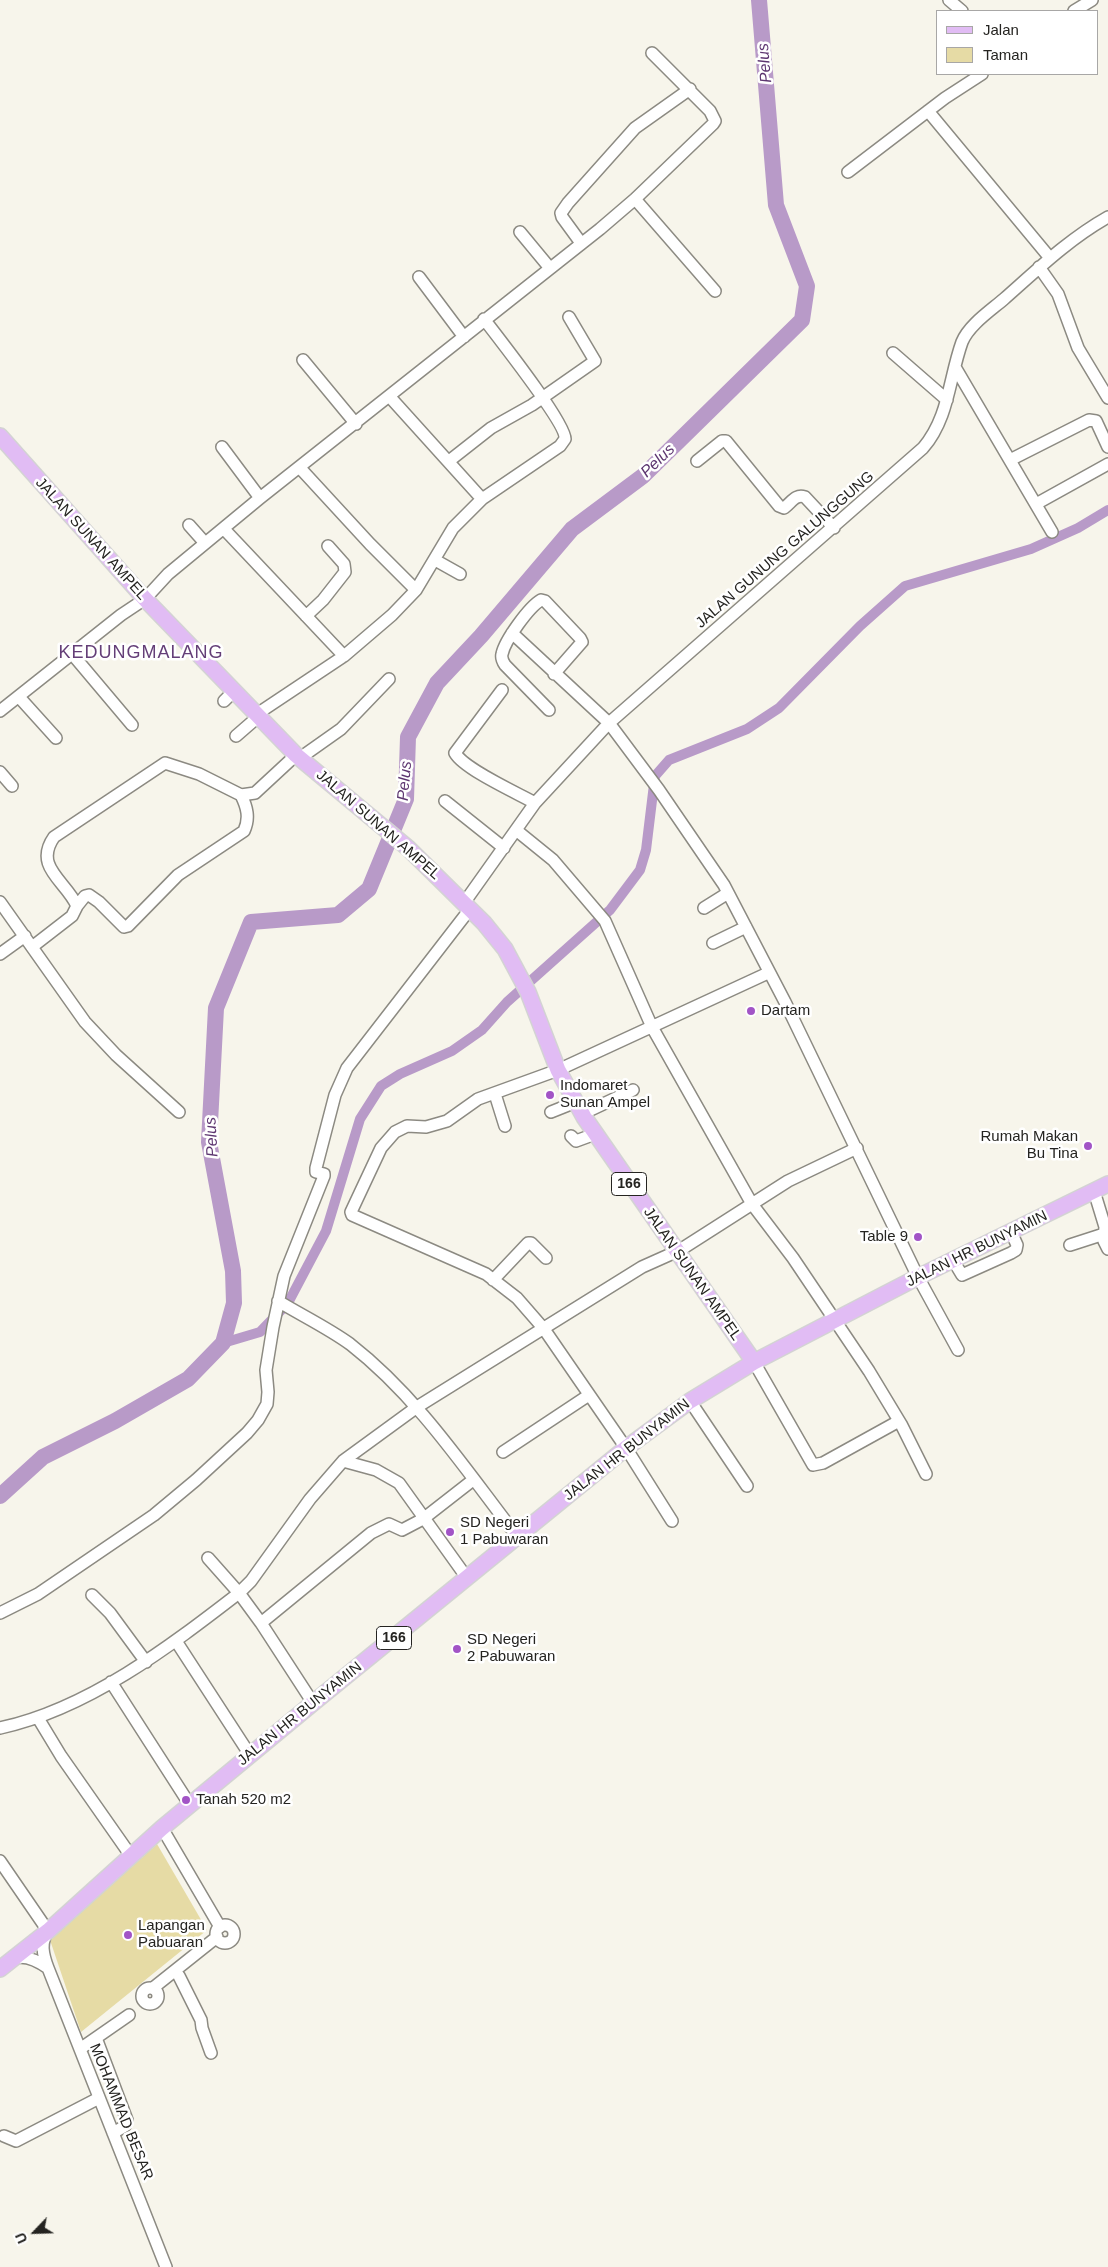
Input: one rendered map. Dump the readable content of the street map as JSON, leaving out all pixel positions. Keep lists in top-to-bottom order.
{
  "streets": {
    "main road": ["JALAN SUNAN AMPEL", "166", "JALAN HR BUNYAMIN"],
    "street": ["JALAN GUNUNG GALUNGGUNG", "MOHAMMAD BESAR"]
  },
  "crossings": [
    ["JALAN SUNAN AMPEL", "JALAN GUNUNG GALUNGGUNG"],
    ["JALAN SUNAN AMPEL", "JALAN HR BUNYAMIN"],
    ["166", "JALAN HR BUNYAMIN"]
  ],
  "districts": ["KEDUNGMALANG"],
  "water": ["Pelus"],
  "places": [
    "Dartam",
    "Indomaret Sunan Ampel",
    "Rumah Makan Bu Tina",
    "Table 9",
    "SD Negeri 1 Pabuwaran",
    "SD Negeri 2 Pabuwaran",
    "Tanah 520 m2",
    "Lapangan Pabuaran"
  ],
  "legend": ["Jalan", "Taman"],
  "north": "bottom left"
}
